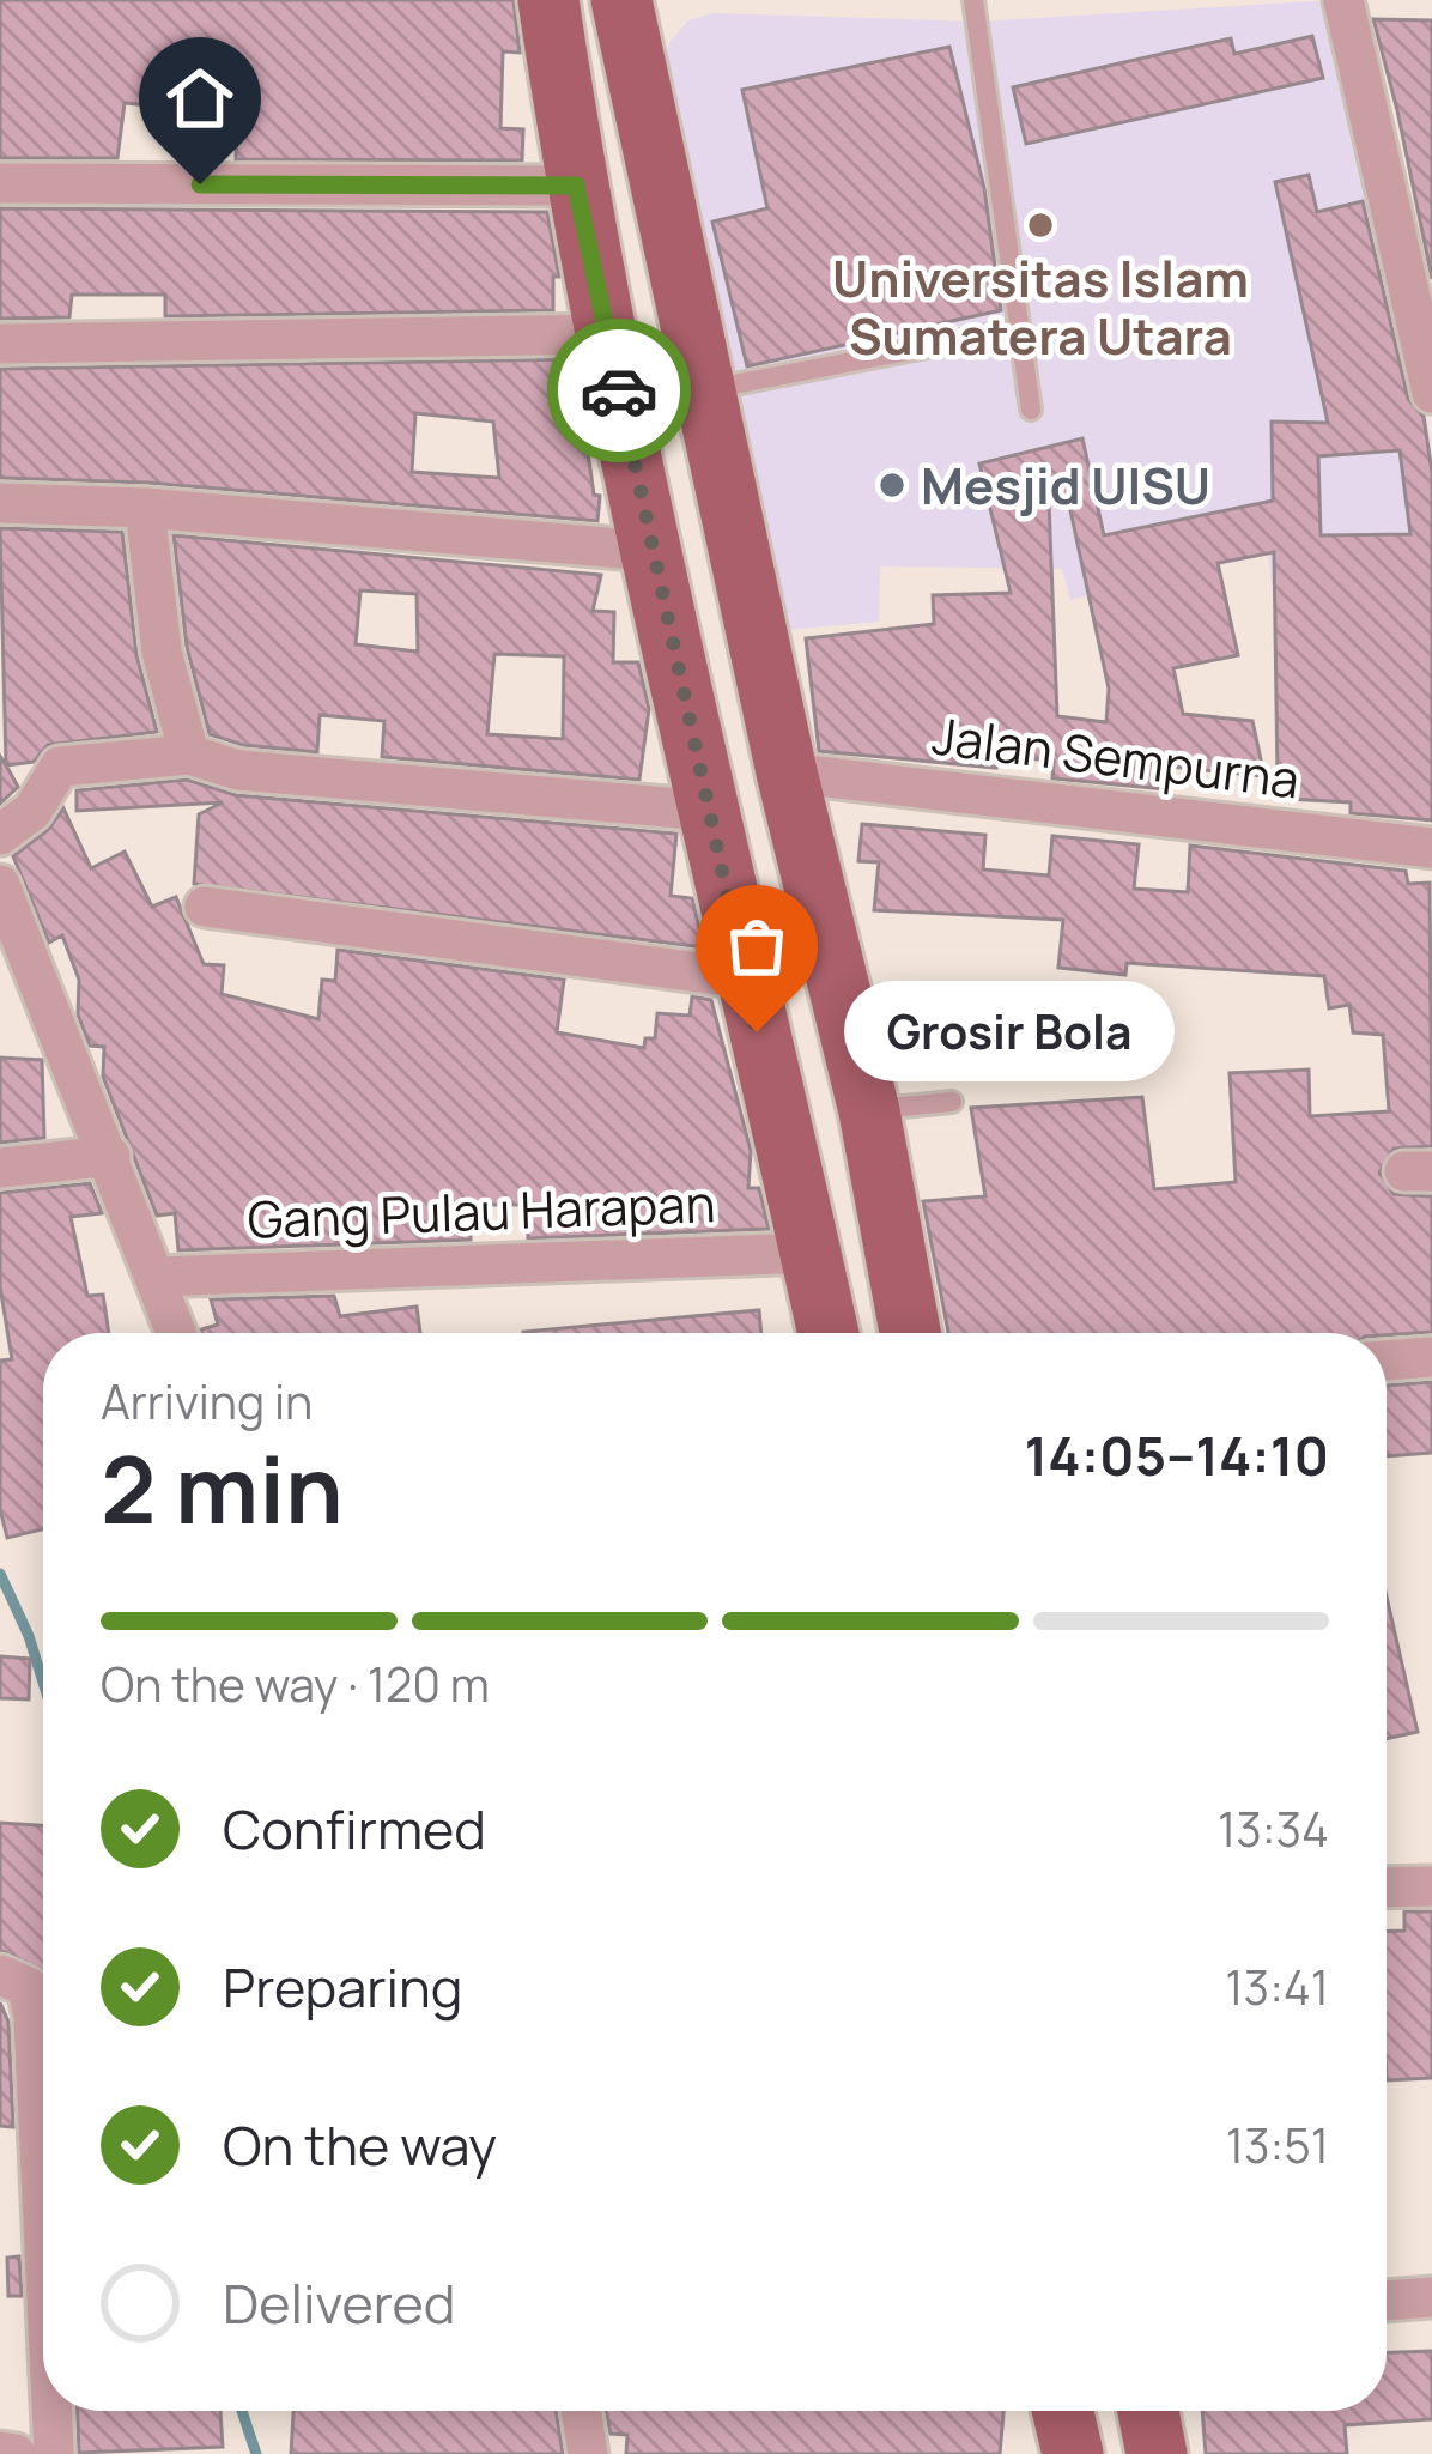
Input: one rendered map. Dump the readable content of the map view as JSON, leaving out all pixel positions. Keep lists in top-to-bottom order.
{
  "streets": {
    "street": ["Jalan Sempurna", "Gang Pulau Harapan"]
  },
  "places": ["Universitas Islam Sumatera Utara", "Mesjid UISU", "Grosir Bola"],
  "page": {
    "bubble": "Grosir Bola",
    "heading": ["2 min", "Arriving in", "14:05–14:10"],
    "bar": "On the way · 120 m",
    "list": [
      ["Confirmed", "13:34"],
      ["Preparing", "13:41"],
      ["On the way", "13:51"],
      "Delivered"
    ]
  }
}
